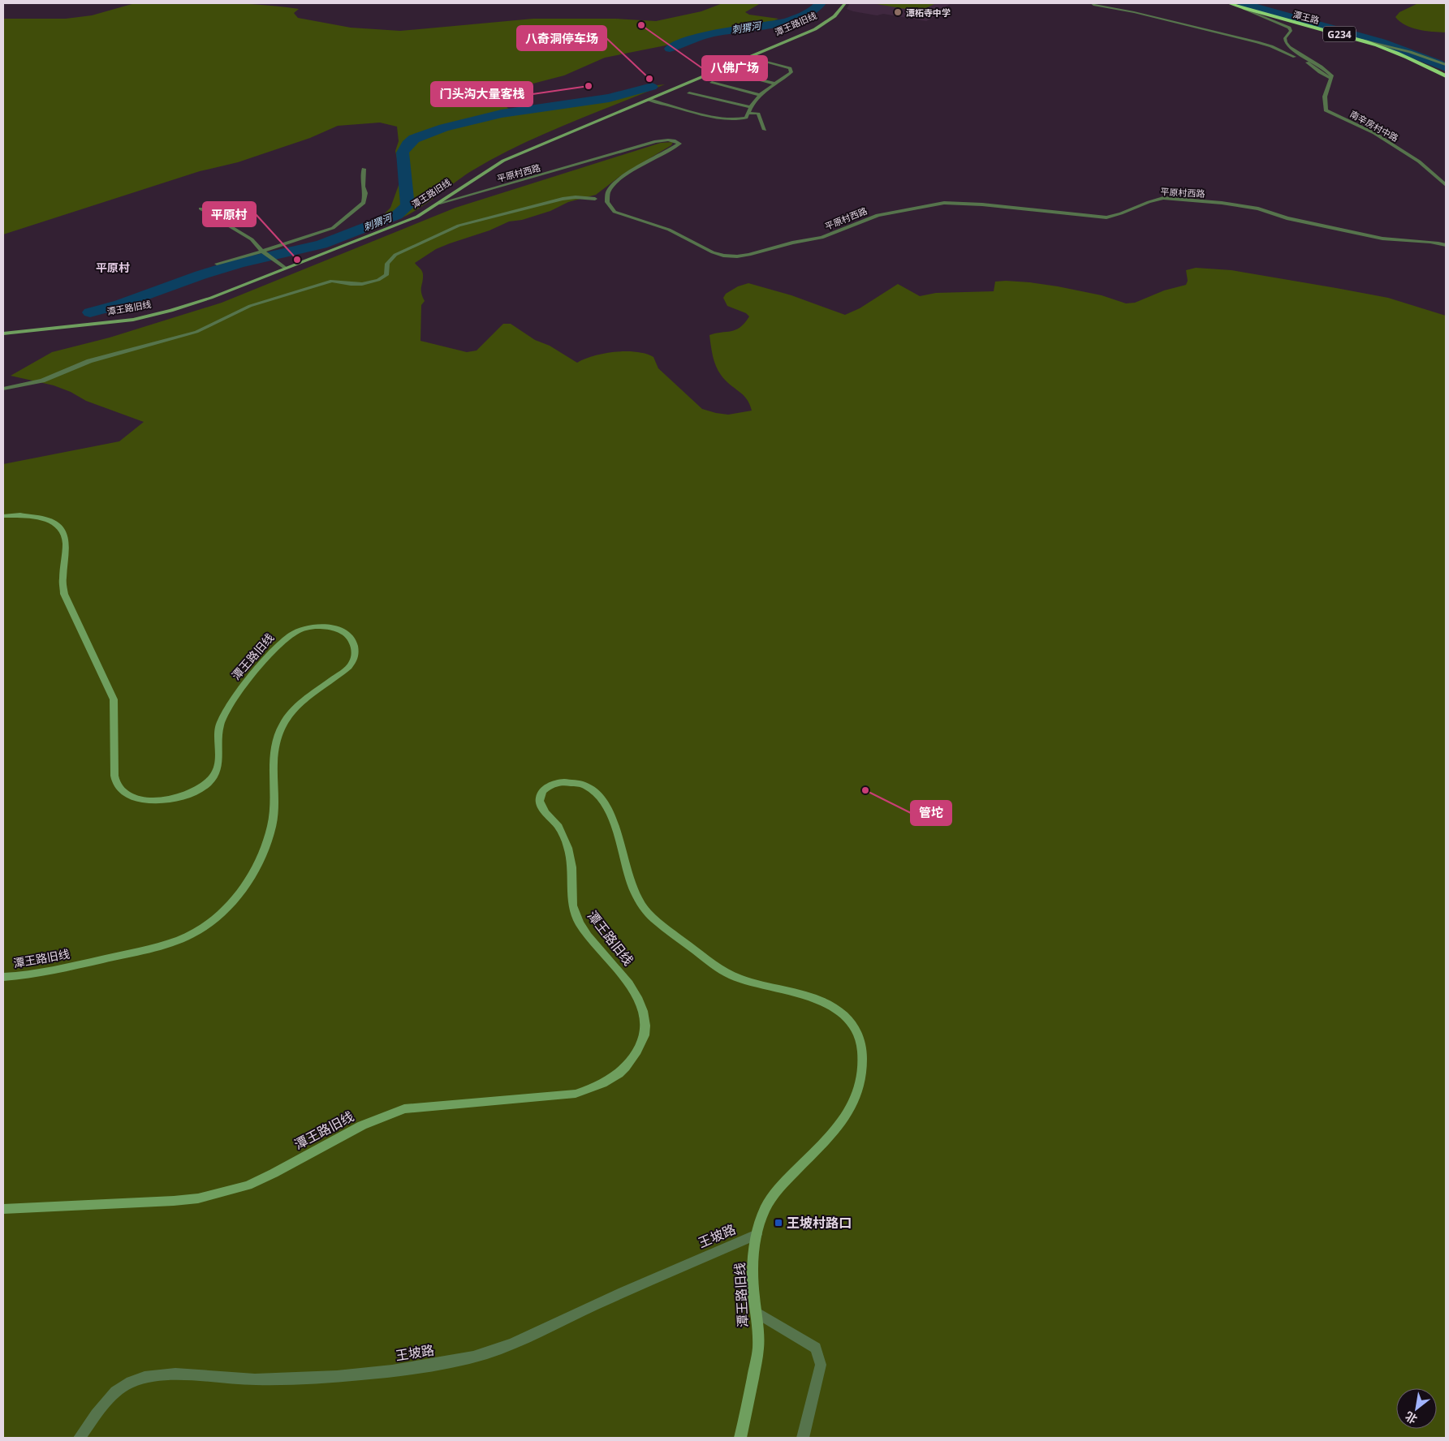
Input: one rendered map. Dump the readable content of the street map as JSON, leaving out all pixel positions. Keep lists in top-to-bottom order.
{
  "streets": {
    "highway": ["潭王路", "G234"],
    "main road": ["潭王路旧线"],
    "street": ["南辛房村中路", "平原村西路", "王坡路"]
  },
  "crossings": [
    ["潭王路旧线", "平原村西路"],
    ["潭王路旧线", "王坡路"]
  ],
  "districts": ["平原村"],
  "water": ["刺猬河"],
  "places": {
    "other": [
      "潭柘寺中学",
      "八佛广场",
      "八奇洞停车场",
      "门头沟大量客栈",
      "平原村",
      "管坨"
    ],
    "transit": ["王坡村路口"]
  },
  "north": "bottom left"
}
